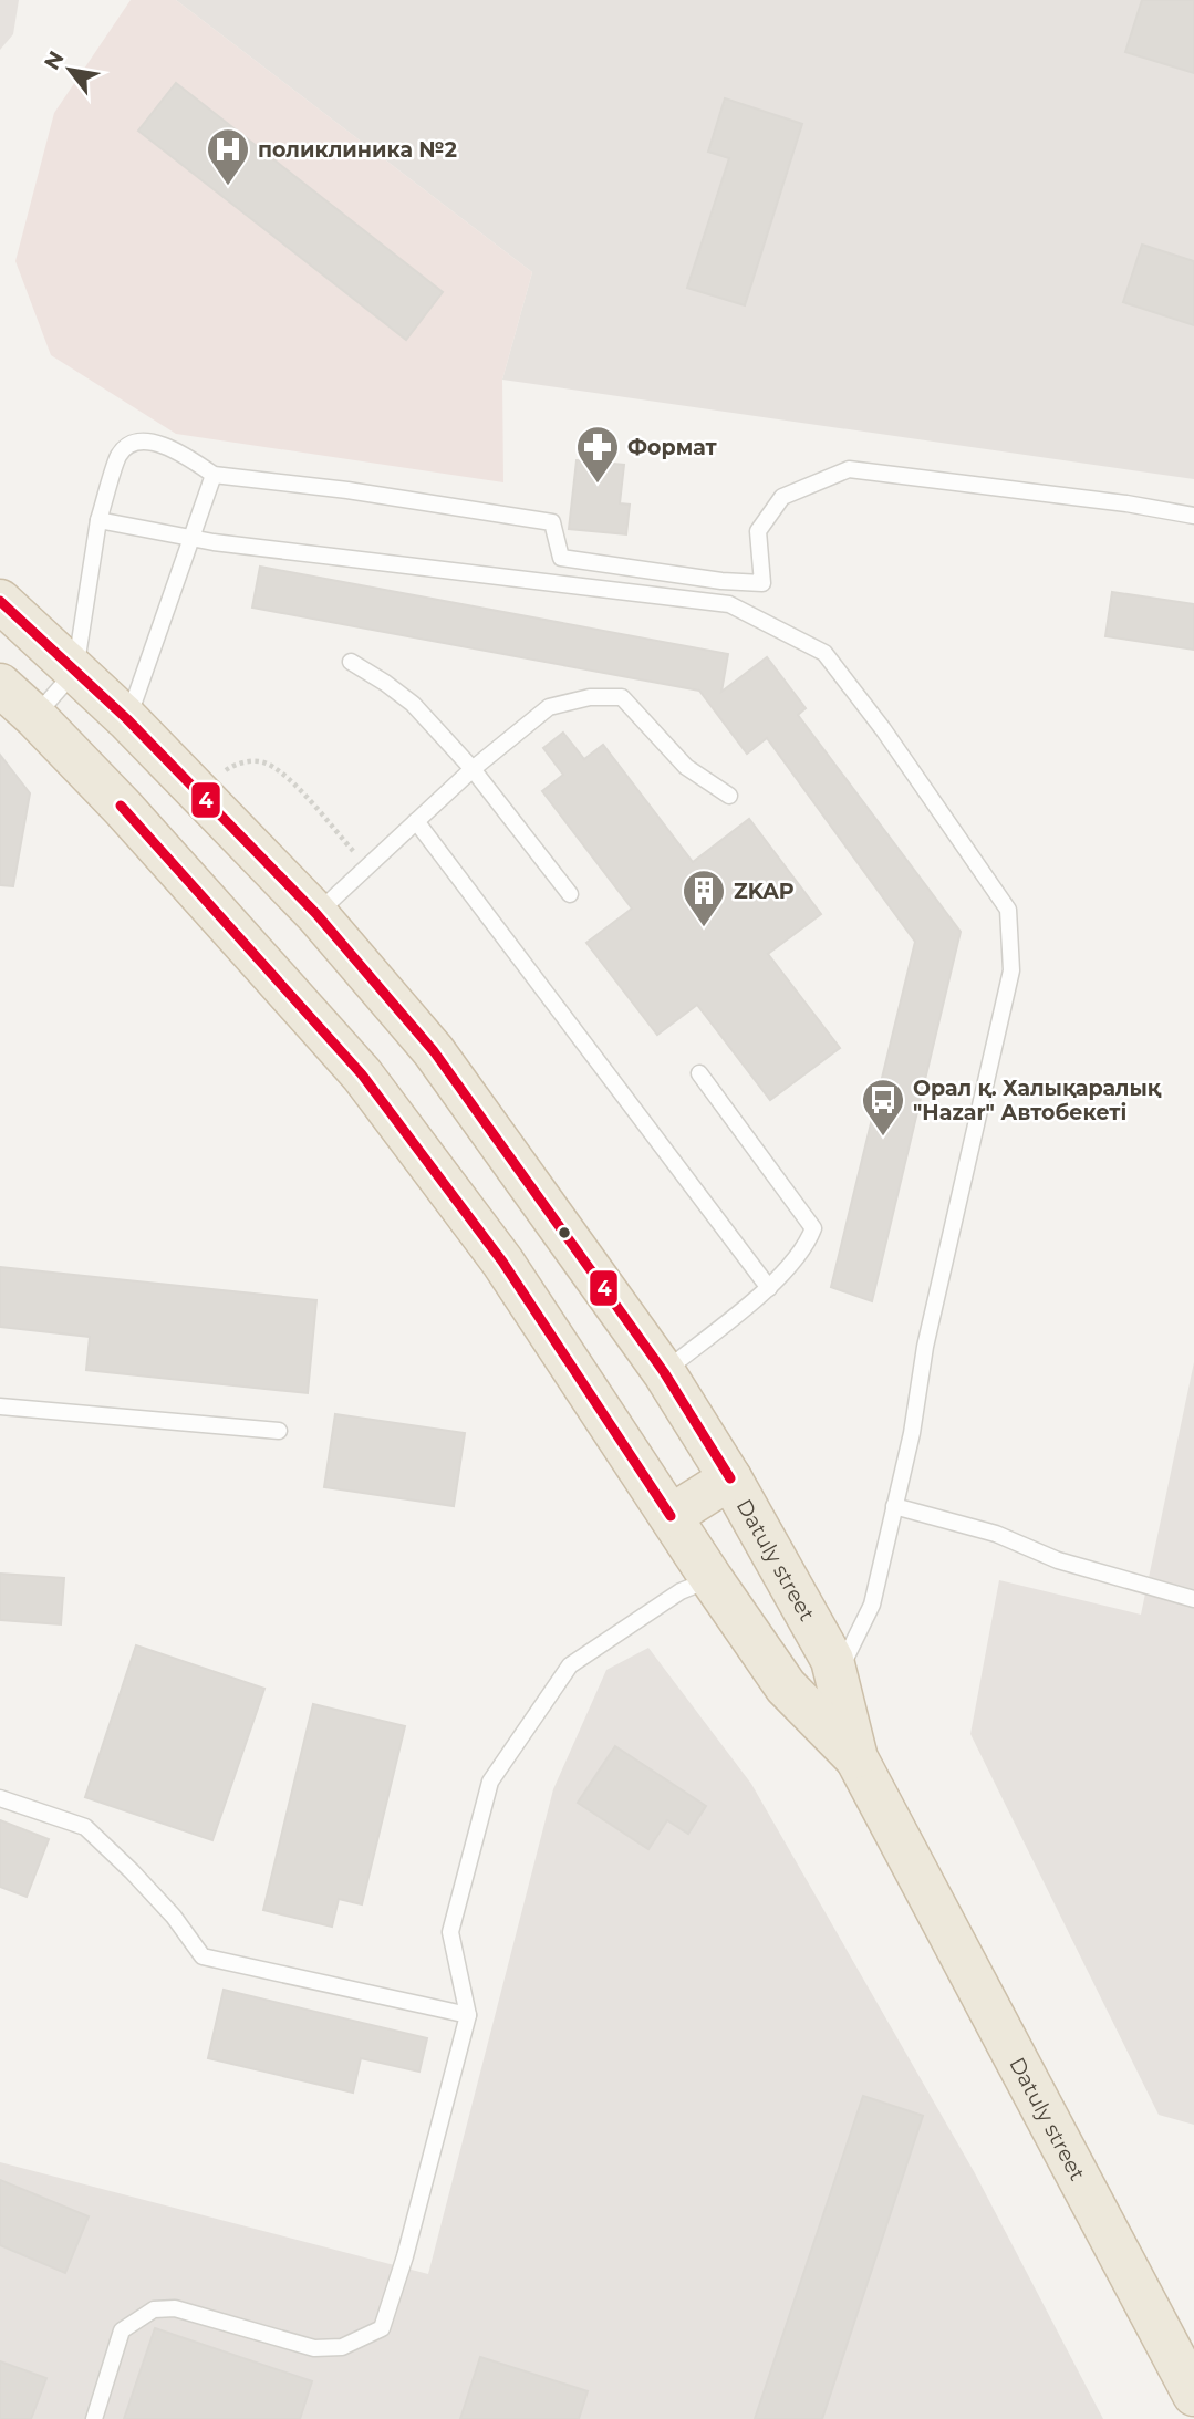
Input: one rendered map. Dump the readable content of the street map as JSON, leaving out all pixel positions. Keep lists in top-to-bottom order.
{
  "streets": {
    "highway": ["Datuly street"]
  },
  "places": {
    "hospital": ["поликлиника №2"],
    "pharmacy": ["Формат"],
    "building": ["ZKAP"],
    "bus stop": ["Орал қ. Халықаралық \"Hazar\" Автобекеті"]
  },
  "lines": ["transit line 4"],
  "north": "top left"
}
